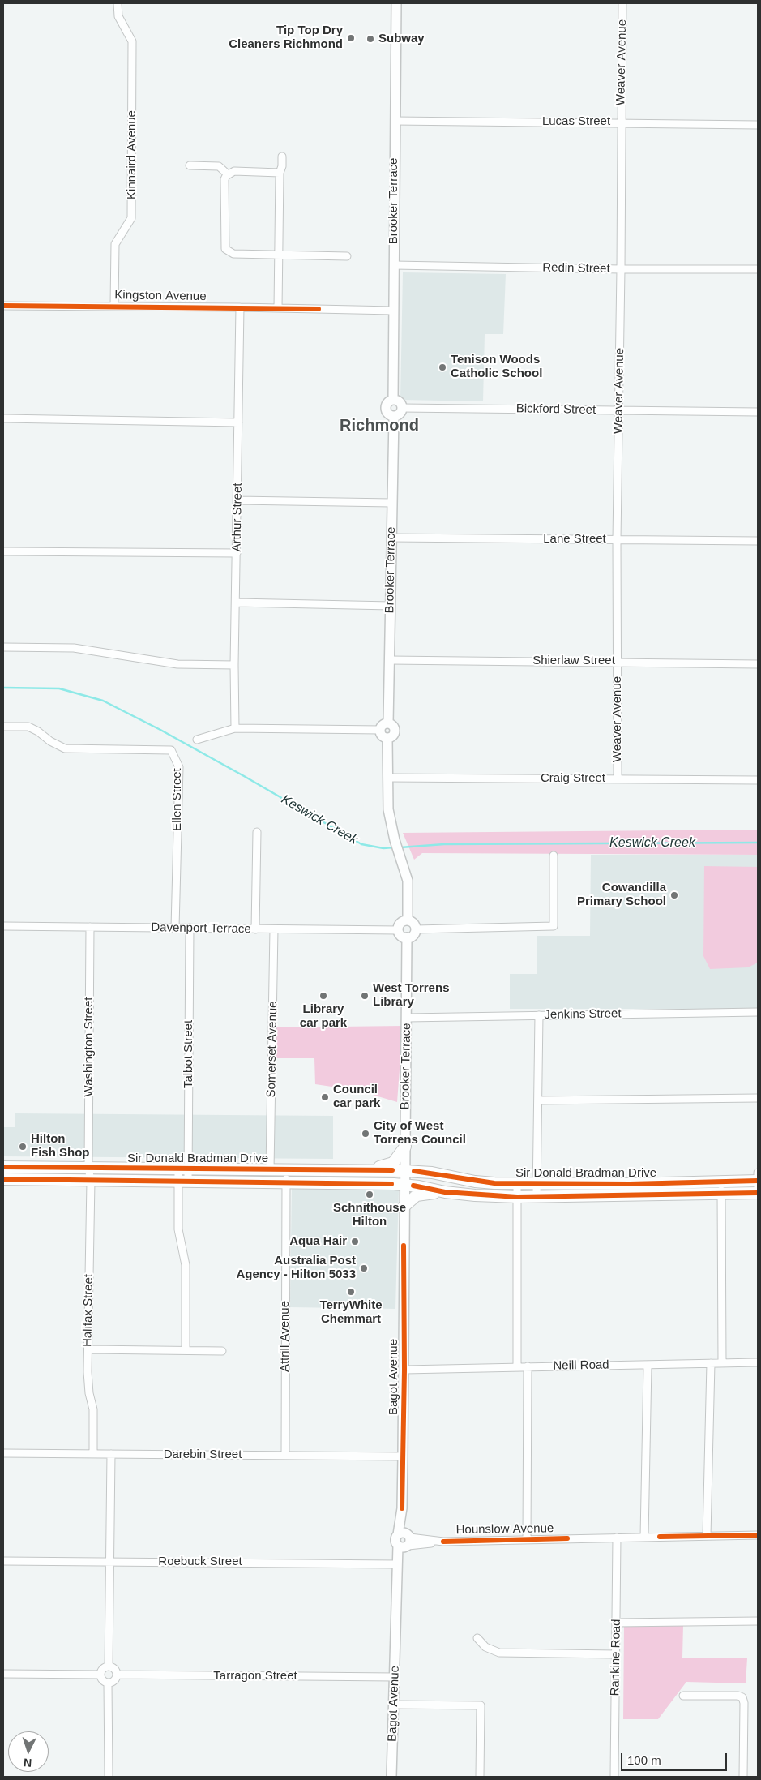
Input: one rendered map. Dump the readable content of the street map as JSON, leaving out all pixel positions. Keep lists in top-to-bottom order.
{
  "streets": {
    "main road": ["Sir Donald Bradman Drive"],
    "street": [
      "Weaver Avenue",
      "Lucas Street",
      "Kinnaird Avenue",
      "Brooker Terrace",
      "Redin Street",
      "Kingston Avenue",
      "Bickford Street",
      "Arthur Street",
      "Lane Street",
      "Shierlaw Street",
      "Craig Street",
      "Ellen Street",
      "Davenport Terrace",
      "Jenkins Street",
      "Washington Street",
      "Somerset Avenue",
      "Talbot Street",
      "Halifax Street",
      "Attrill Avenue",
      "Neill Road",
      "Bagot Avenue",
      "Darebin Street",
      "Hounslow Avenue",
      "Roebuck Street",
      "Rankine Road",
      "Tarragon Street"
    ]
  },
  "crossings": [
    ["Weaver Avenue", "Lucas Street"],
    ["Weaver Avenue", "Redin Street"],
    ["Weaver Avenue", "Bickford Street"],
    ["Weaver Avenue", "Lane Street"],
    ["Weaver Avenue", "Shierlaw Street"],
    ["Weaver Avenue", "Craig Street"],
    ["Lucas Street", "Brooker Terrace"],
    ["Kinnaird Avenue", "Kingston Avenue"],
    ["Brooker Terrace", "Redin Street"],
    ["Brooker Terrace", "Kingston Avenue"],
    ["Brooker Terrace", "Bickford Street"],
    ["Brooker Terrace", "Lane Street"],
    ["Brooker Terrace", "Shierlaw Street"],
    ["Brooker Terrace", "Davenport Terrace"],
    ["Brooker Terrace", "Jenkins Street"],
    ["Brooker Terrace", "Sir Donald Bradman Drive"],
    ["Brooker Terrace", "Bagot Avenue"],
    ["Kingston Avenue", "Arthur Street"],
    ["Ellen Street", "Davenport Terrace"],
    ["Davenport Terrace", "Washington Street"],
    ["Davenport Terrace", "Somerset Avenue"],
    ["Davenport Terrace", "Talbot Street"],
    ["Washington Street", "Sir Donald Bradman Drive"],
    ["Washington Street", "Halifax Street"],
    ["Somerset Avenue", "Sir Donald Bradman Drive"],
    ["Talbot Street", "Sir Donald Bradman Drive"],
    ["Sir Donald Bradman Drive", "Halifax Street"],
    ["Sir Donald Bradman Drive", "Attrill Avenue"],
    ["Sir Donald Bradman Drive", "Bagot Avenue"],
    ["Halifax Street", "Darebin Street"],
    ["Attrill Avenue", "Darebin Street"],
    ["Neill Road", "Bagot Avenue"],
    ["Bagot Avenue", "Darebin Street"],
    ["Bagot Avenue", "Hounslow Avenue"],
    ["Bagot Avenue", "Roebuck Street"],
    ["Bagot Avenue", "Tarragon Street"],
    ["Hounslow Avenue", "Rankine Road"]
  ],
  "districts": ["Richmond"],
  "water": ["Keswick Creek"],
  "places": [
    "Tip Top Dry Cleaners Richmond",
    "Subway",
    "Tenison Woods Catholic School",
    "Cowandilla Primary School",
    "Library car park",
    "West Torrens Library",
    "Council car park",
    "City of West Torrens Council",
    "Hilton Fish Shop",
    "Schnithouse Hilton",
    "Aqua Hair",
    "Australia Post Agency - Hilton 5033",
    "TerryWhite Chemmart"
  ],
  "scale_bar": "100 m",
  "north": "bottom"
}
